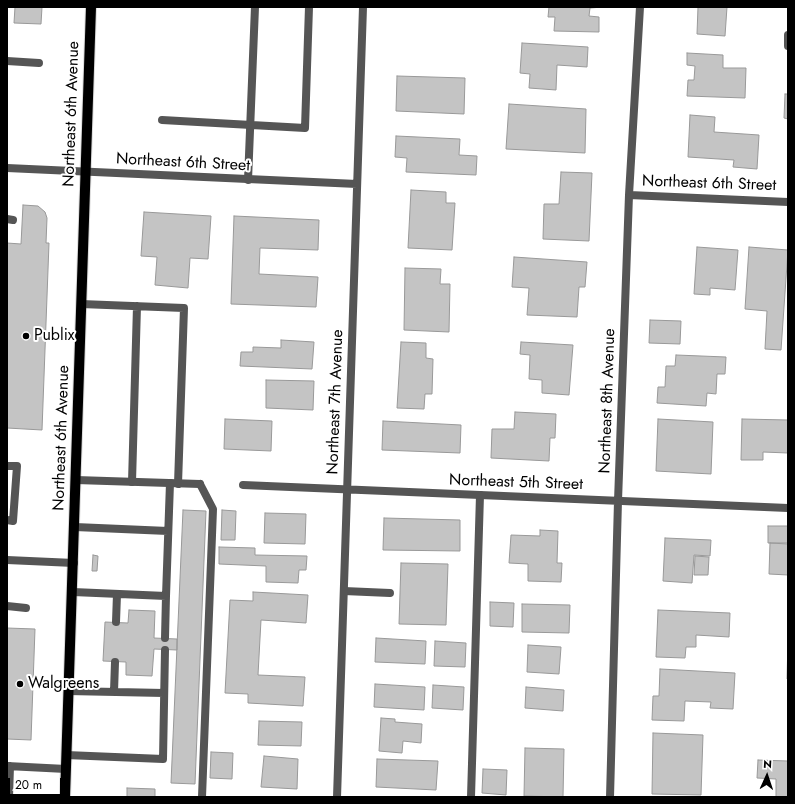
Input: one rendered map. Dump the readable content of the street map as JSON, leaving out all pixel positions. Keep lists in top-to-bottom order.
{
  "streets": {
    "main road": ["Northeast 6th Avenue"],
    "street": [
      "Northeast 6th Street",
      "Northeast 8th Avenue",
      "Northeast 7th Avenue",
      "Northeast 5th Street"
    ]
  },
  "crossings": [
    ["Northeast 6th Avenue", "Northeast 6th Street"],
    ["Northeast 6th Street", "Northeast 8th Avenue"],
    ["Northeast 6th Street", "Northeast 7th Avenue"],
    ["Northeast 8th Avenue", "Northeast 5th Street"],
    ["Northeast 7th Avenue", "Northeast 5th Street"]
  ],
  "places": ["Publix", "Walgreens"],
  "scale_bar": "20 m",
  "north": "top"
}
